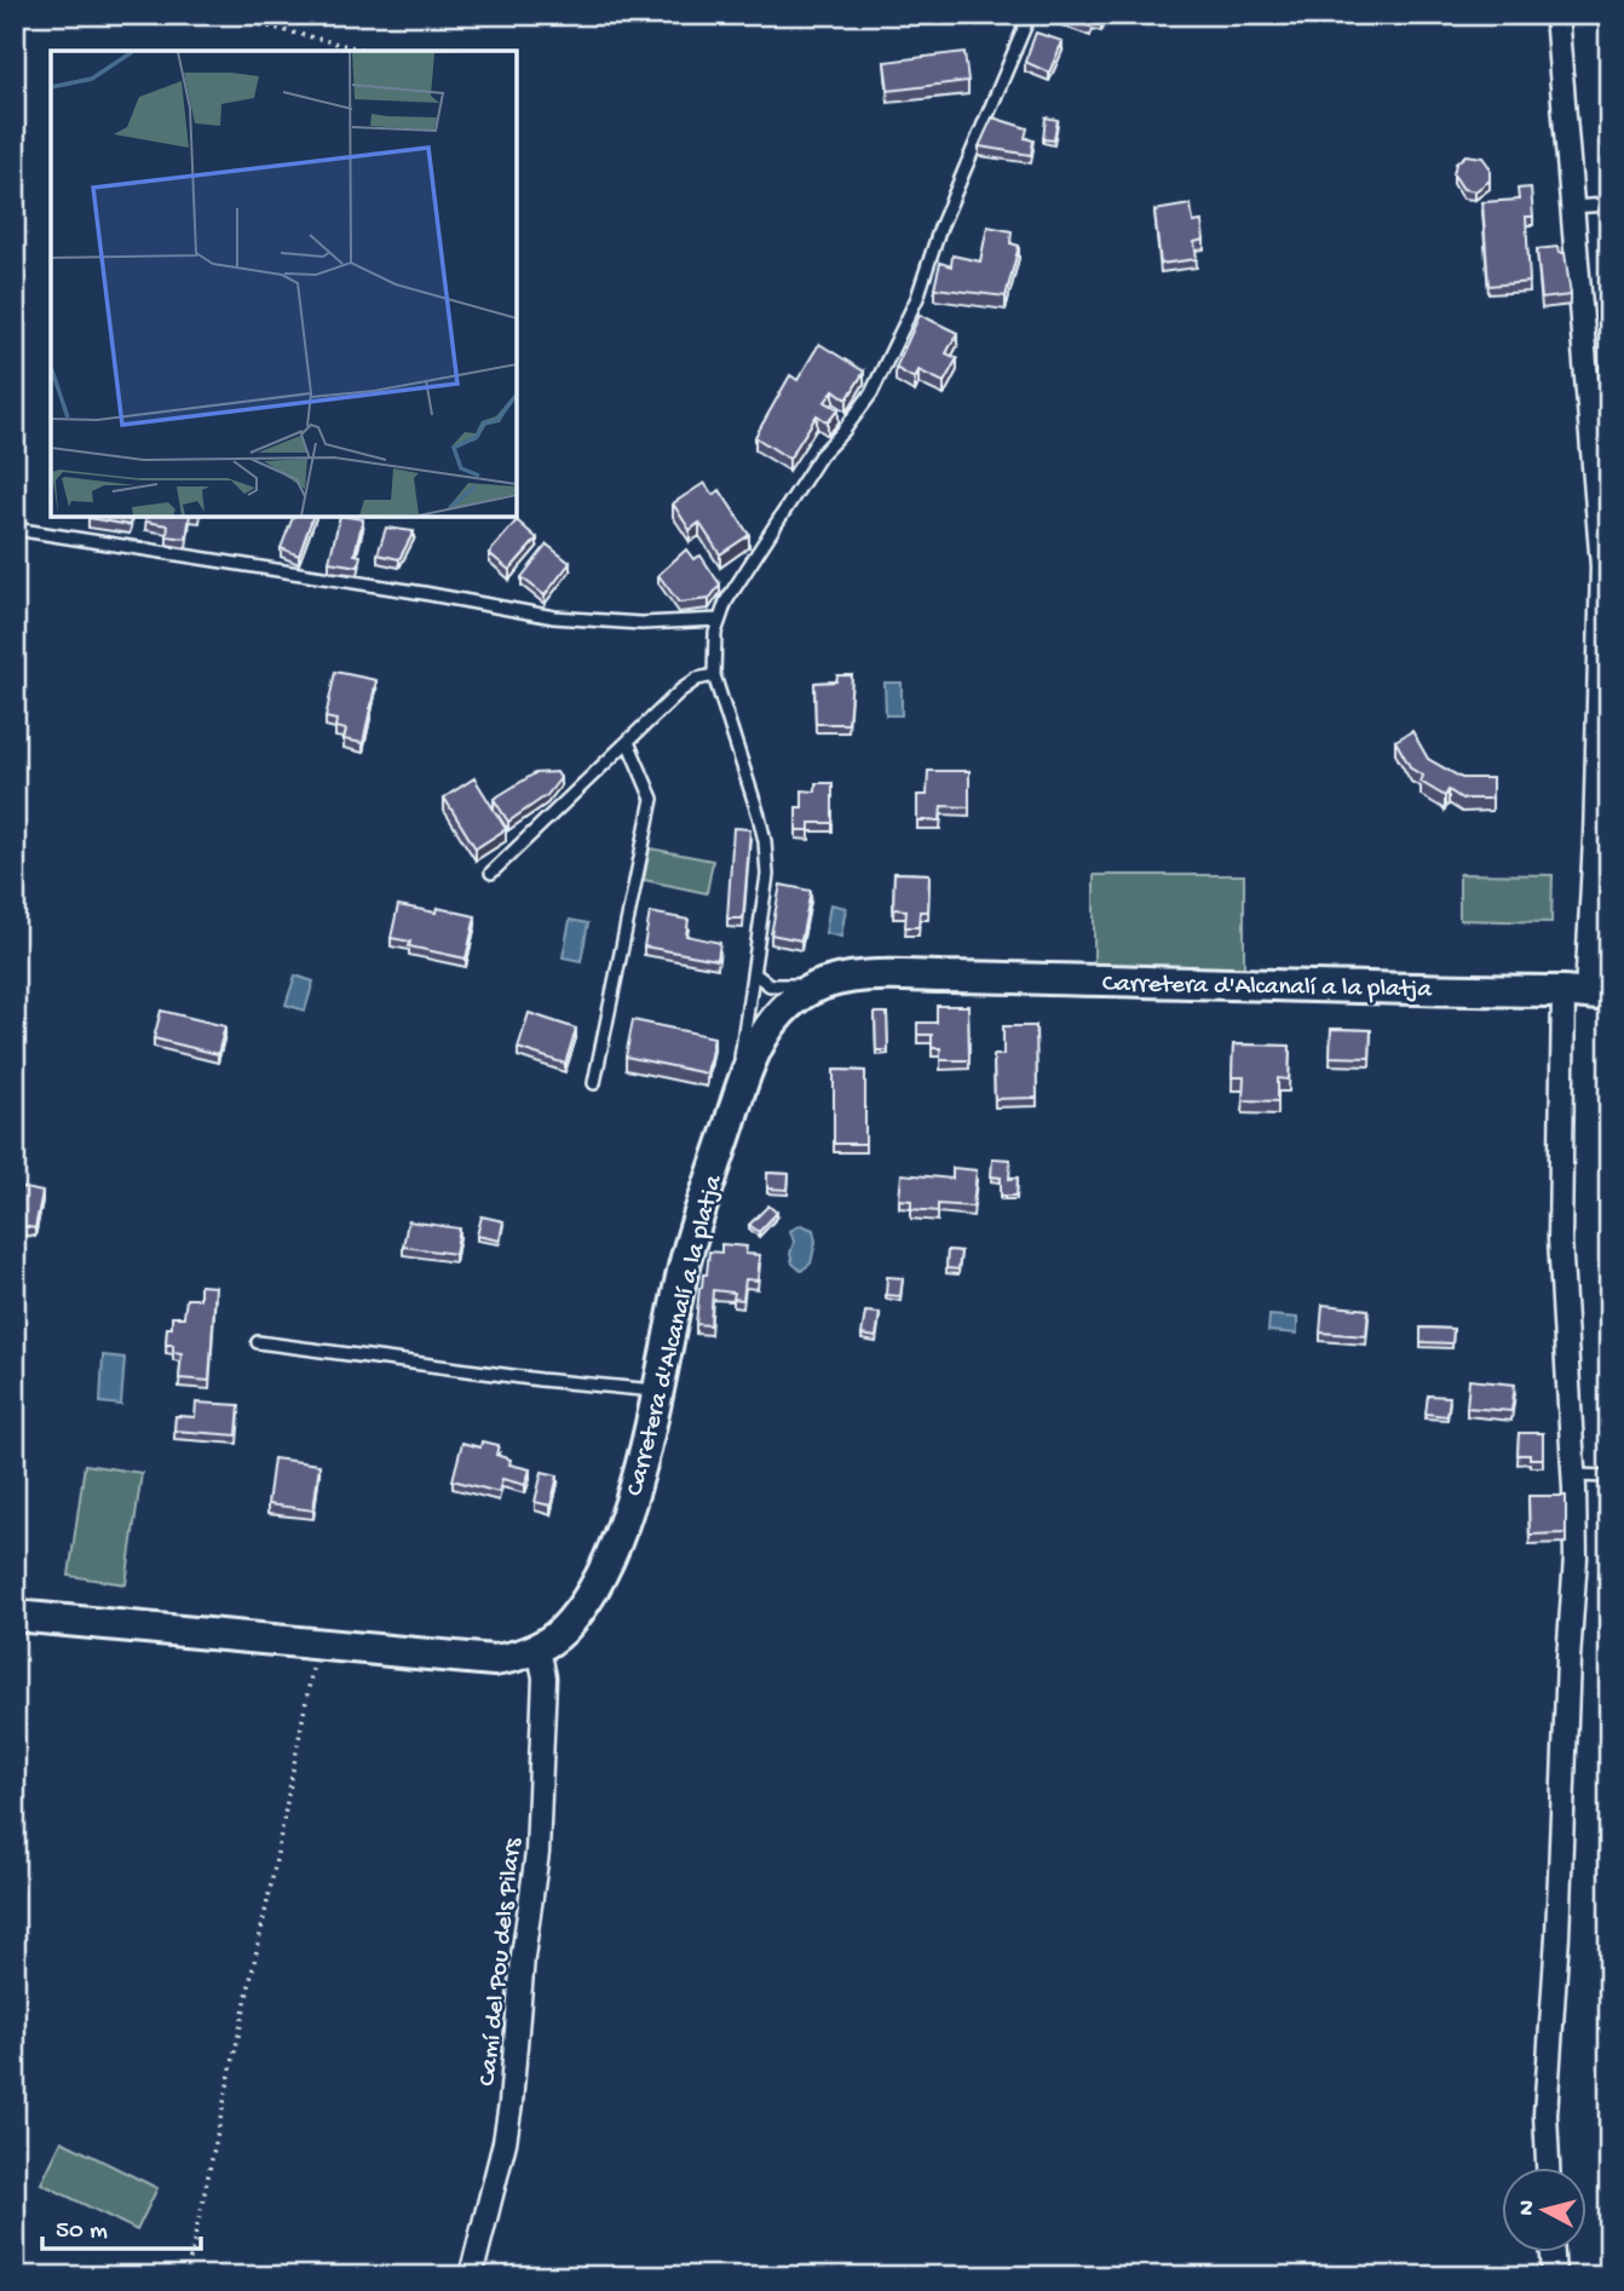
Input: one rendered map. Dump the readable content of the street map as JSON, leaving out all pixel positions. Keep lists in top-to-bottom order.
{
  "streets": {
    "main road": ["Carretera d'Alcanalí a la platja"],
    "street": ["Camí del Pou dels Pilars"]
  },
  "crossings": [
    ["Carretera d'Alcanalí a la platja", "Camí del Pou dels Pilars"]
  ],
  "scale_bar": "50 m",
  "north": "left"
}
